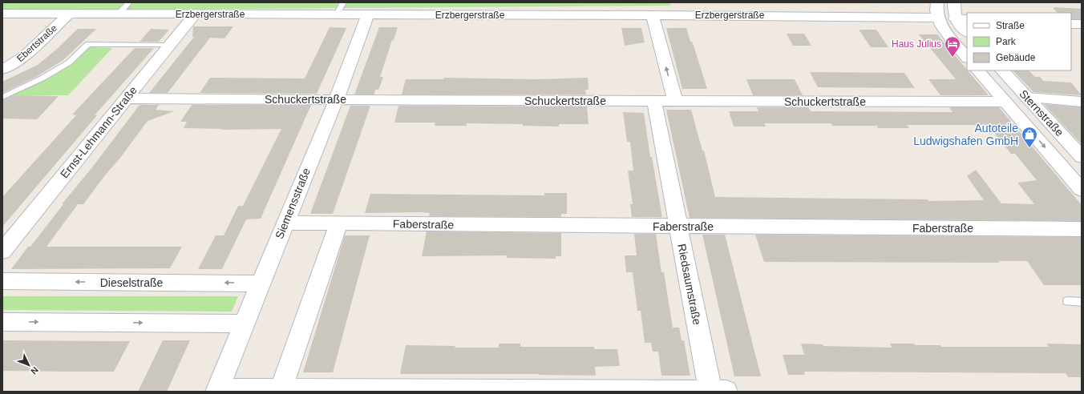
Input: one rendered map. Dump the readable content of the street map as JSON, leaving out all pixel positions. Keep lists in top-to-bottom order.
{
  "streets": {
    "street": [
      "Erzbergerstraße",
      "Ebertstraße",
      "Schuckertstraße",
      "Sternstraße",
      "Ernst-Lehmann-Straße",
      "Siemensstraße",
      "Faberstraße",
      "Dieselstraße",
      "Riedsaumstraße"
    ]
  },
  "crossings": [
    ["Erzbergerstraße", "Ebertstraße"],
    ["Erzbergerstraße", "Ernst-Lehmann-Straße"],
    ["Erzbergerstraße", "Siemensstraße"],
    ["Schuckertstraße", "Sternstraße"],
    ["Schuckertstraße", "Ernst-Lehmann-Straße"],
    ["Schuckertstraße", "Siemensstraße"],
    ["Schuckertstraße", "Riedsaumstraße"],
    ["Siemensstraße", "Faberstraße"],
    ["Siemensstraße", "Dieselstraße"],
    ["Faberstraße", "Riedsaumstraße"]
  ],
  "places": {
    "hotel": ["Haus Julius"],
    "shop": ["Autoteile Ludwigshafen GmbH"]
  },
  "legend": ["Straße", "Park", "Gebäude"],
  "north": "bottom right"
}
